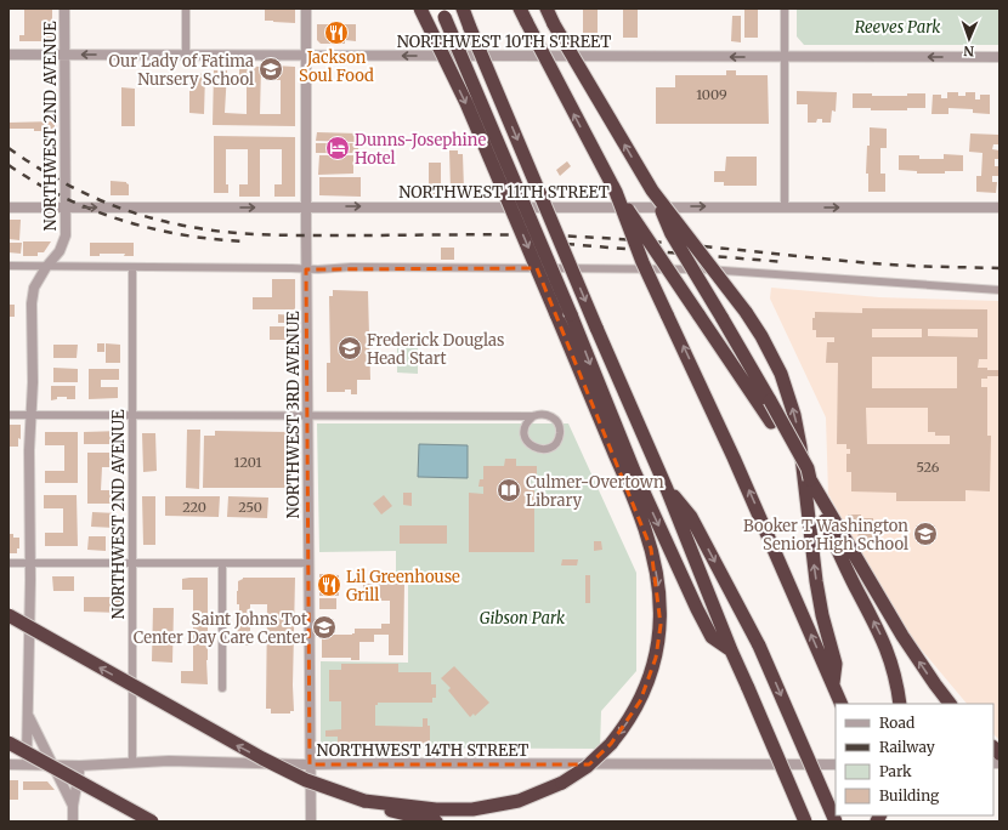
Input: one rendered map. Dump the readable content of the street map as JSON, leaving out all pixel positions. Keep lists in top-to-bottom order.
{
  "streets": {
    "street": [
      "NORTHWEST 10TH STREET",
      "NORTHWEST 2ND AVENUE",
      "NORTHWEST 11TH STREET",
      "NORTHWEST 3RD AVENUE",
      "NORTHWEST 14TH STREET"
    ]
  },
  "crossings": [
    ["NORTHWEST 10TH STREET", "NORTHWEST 2ND AVENUE"],
    ["NORTHWEST 10TH STREET", "NORTHWEST 3RD AVENUE"],
    ["NORTHWEST 2ND AVENUE", "NORTHWEST 11TH STREET"],
    ["NORTHWEST 2ND AVENUE", "NORTHWEST 14TH STREET"],
    ["NORTHWEST 11TH STREET", "NORTHWEST 3RD AVENUE"],
    ["NORTHWEST 3RD AVENUE", "NORTHWEST 14TH STREET"]
  ],
  "one_way": ["NORTHWEST 10TH STREET"],
  "parks": ["Reeves Park", "Gibson Park"],
  "places": {
    "restaurant": ["Jackson Soul Food", "Lil Greenhouse Grill"],
    "school or university": [
      "Our Lady of Fatima Nursery School",
      "Frederick Douglas Head Start",
      "Booker T Washington Senior High School",
      "Saint Johns Tot Center Day Care Center"
    ],
    "hotel": ["Dunns-Josephine Hotel"],
    "library": ["Culmer-Overtown Library"]
  },
  "house_numbers": [
    "1009",
    "1201",
    "526",
    "220",
    "250"
  ],
  "legend": [
    "Road",
    "Railway",
    "Park",
    "Building"
  ],
  "north": "bottom"
}
